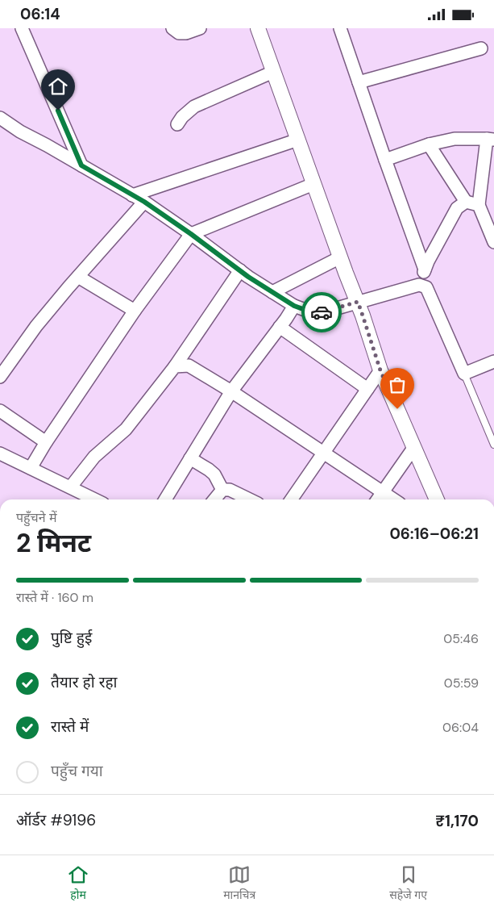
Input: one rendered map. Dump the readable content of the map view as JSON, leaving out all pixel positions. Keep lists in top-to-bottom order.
{
  "page": {
    "status": "06:14",
    "heading": ["2 मिनट", "पहुँचने में", "06:16–06:21"],
    "panel": ["ऑर्डर #9196", "₹1,170"],
    "bar": "रास्ते में · 160 m",
    "list": [
      ["पुष्टि हुई", "05:46"],
      ["तैयार हो रहा", "05:59"],
      ["रास्ते में", "06:04"],
      "पहुँच गया"
    ],
    "tabs": ["होम", "मानचित्र", "सहेजे गए"]
  }
}
